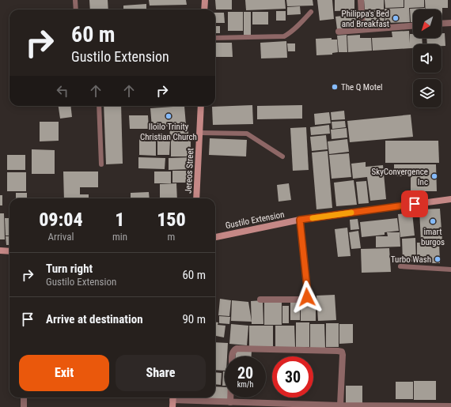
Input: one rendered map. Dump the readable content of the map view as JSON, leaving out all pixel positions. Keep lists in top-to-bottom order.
{
  "streets": {
    "street": ["Jereos Street", "Gustilo Extension"]
  },
  "places": [
    "Philippa's Bed and Breakfast",
    "The Q Motel",
    "Iloilo Trinity Christian Church",
    "SkyConvergence Inc",
    "imart burgos",
    "Turbo Wash"
  ],
  "north": "bottom left",
  "page": {
    "turn": ["60 m", "Gustilo Extension"],
    "eta": [
      "09:04",
      "Arrival",
      "1",
      "min",
      "150",
      "m"
    ],
    "list": [
      {
        "name": "Turn right",
        "note": "Gustilo Extension",
        "value": "60 m"
      },
      {
        "name": "Arrive at destination",
        "value": "90 m"
      }
    ],
    "buttons": ["Exit", "Share"],
    "speed": "20 km/h",
    "limit": "30"
  }
}
